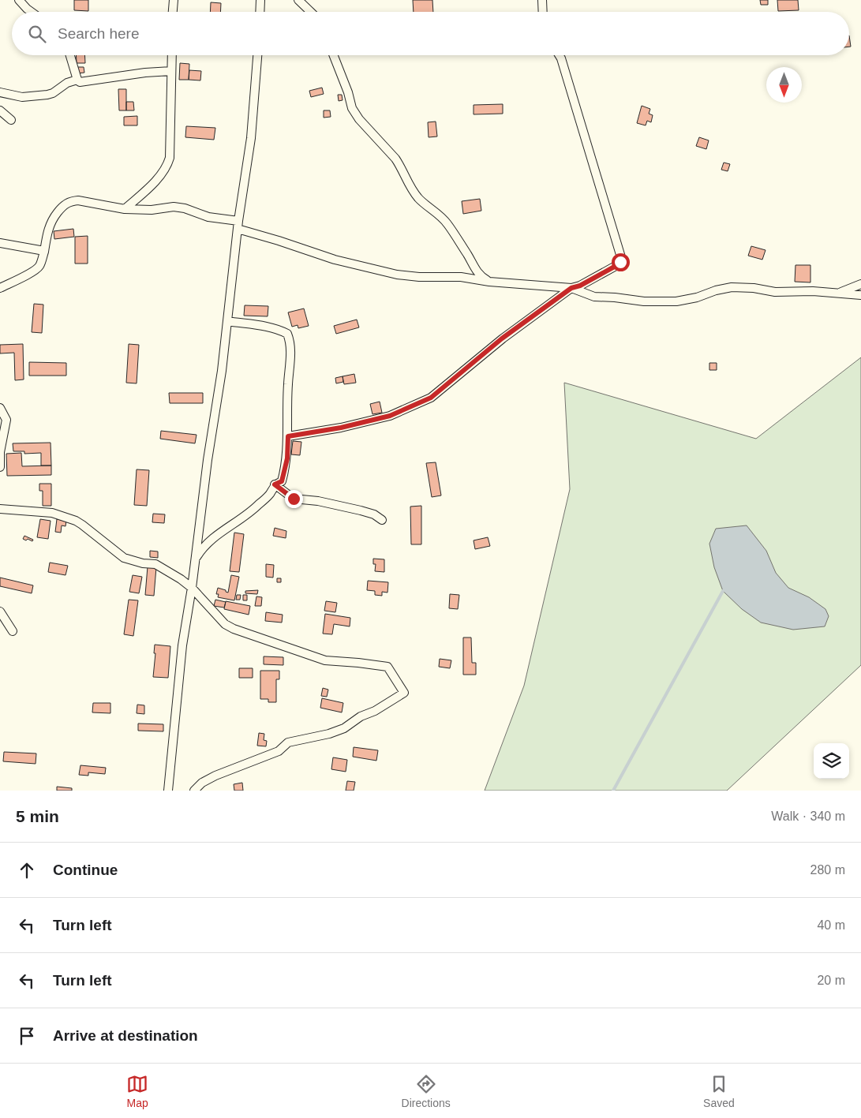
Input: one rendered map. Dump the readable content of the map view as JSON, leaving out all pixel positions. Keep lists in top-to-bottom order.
{
  "north": "bottom",
  "page": {
    "search": "Search here",
    "heading": ["5 min", "Walk · 340 m"],
    "list": [
      ["Continue", "280 m"],
      ["Turn left", "40 m"],
      ["Turn left", "20 m"],
      "Arrive at destination"
    ],
    "nav": ["Map", "Directions", "Saved"]
  }
}
